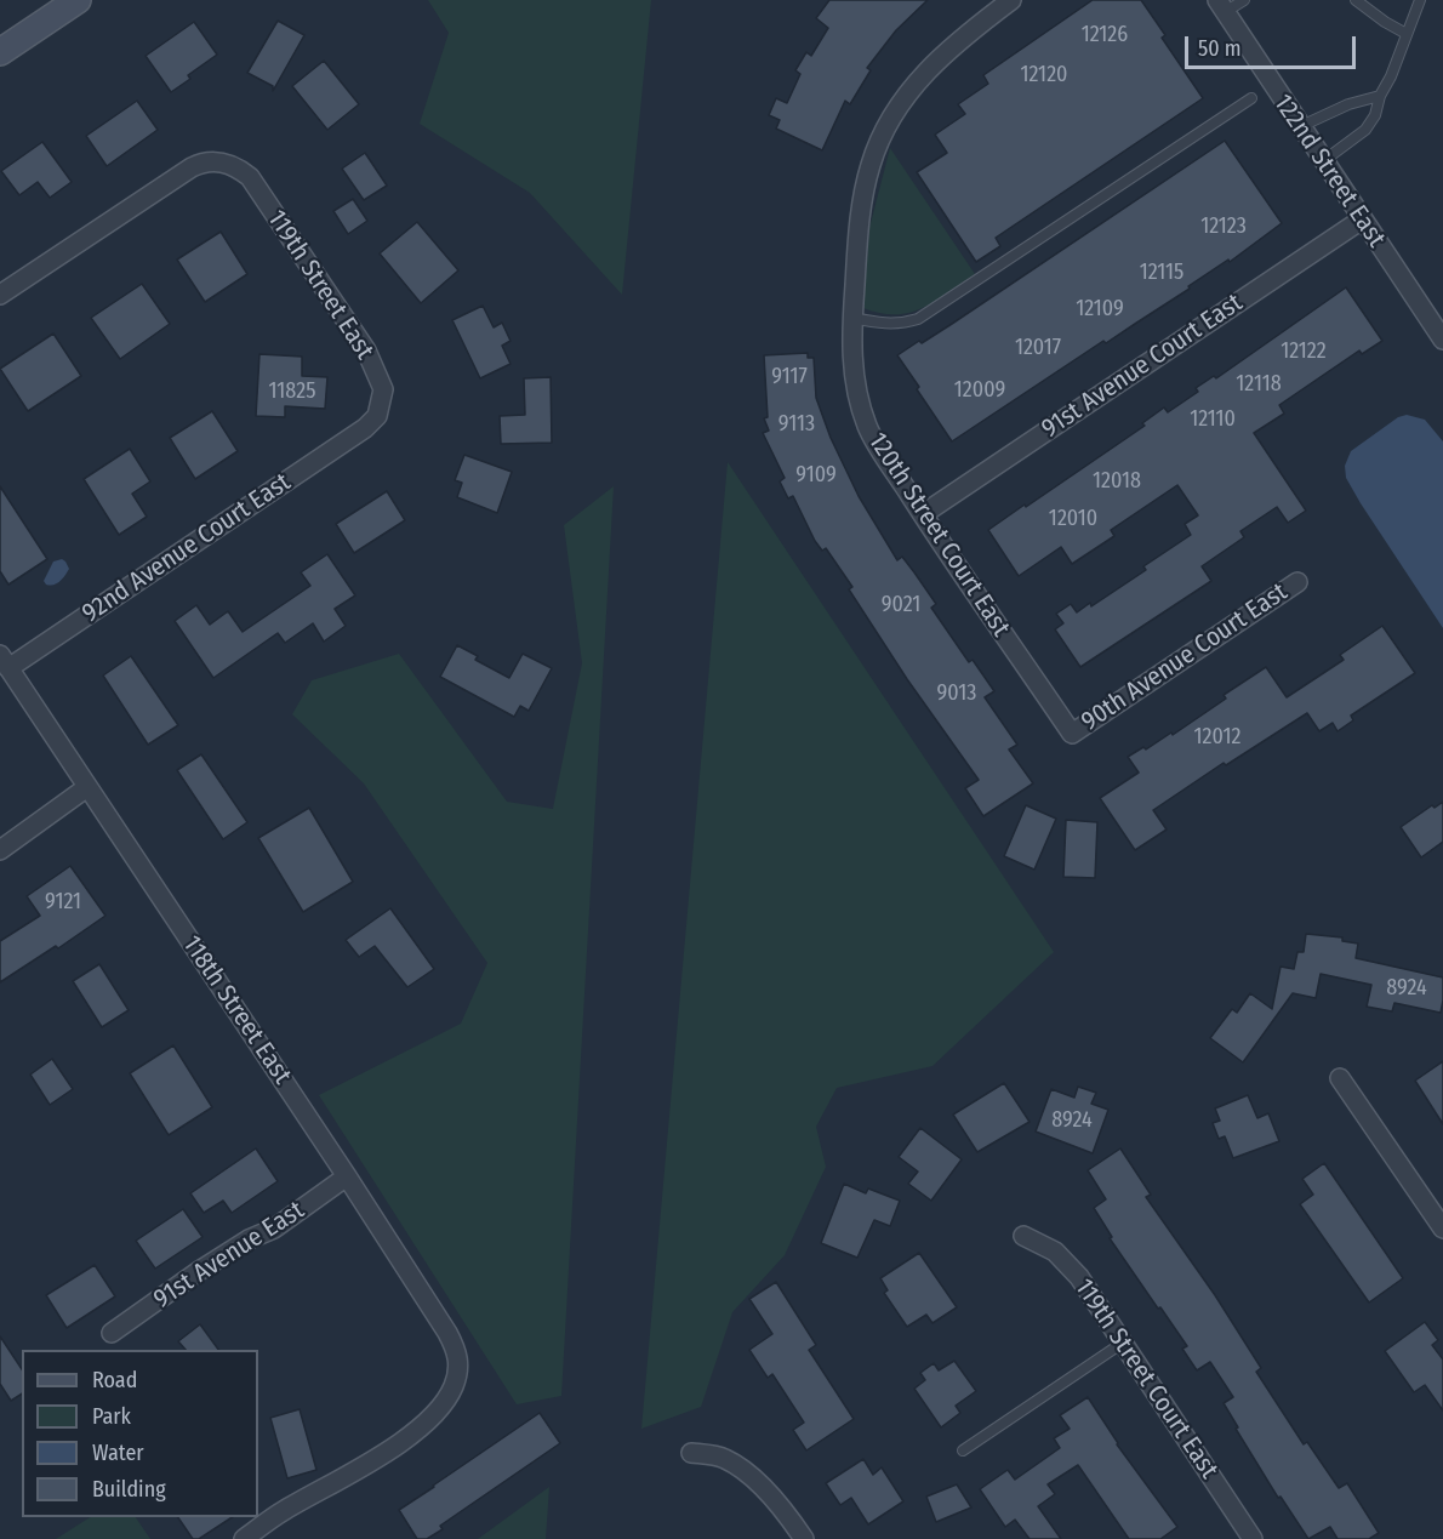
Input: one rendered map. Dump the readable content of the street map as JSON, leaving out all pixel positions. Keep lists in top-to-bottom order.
{
  "streets": {
    "street": [
      "122nd Street East",
      "119th Street East",
      "91st Avenue Court East",
      "120th Street Court East",
      "92nd Avenue Court East",
      "90th Avenue Court East",
      "118th Street East",
      "91st Avenue East",
      "119th Street Court East"
    ]
  },
  "crossings": [
    ["122nd Street East", "91st Avenue Court East"],
    ["119th Street East", "92nd Avenue Court East"],
    ["91st Avenue Court East", "120th Street Court East"],
    ["120th Street Court East", "90th Avenue Court East"],
    ["92nd Avenue Court East", "118th Street East"],
    ["118th Street East", "91st Avenue East"]
  ],
  "house_numbers": [
    "12126",
    "12120",
    "12123",
    "12115",
    "12109",
    "12017",
    "12122",
    "9117",
    "12118",
    "12009",
    "11825",
    "12110",
    "9113",
    "9109",
    "12018",
    "12010",
    "9021",
    "9013",
    "12012",
    "9121",
    "8924",
    "8924"
  ],
  "legend": [
    "Road",
    "Park",
    "Water",
    "Building"
  ],
  "scale_bar": "50 m"
}
